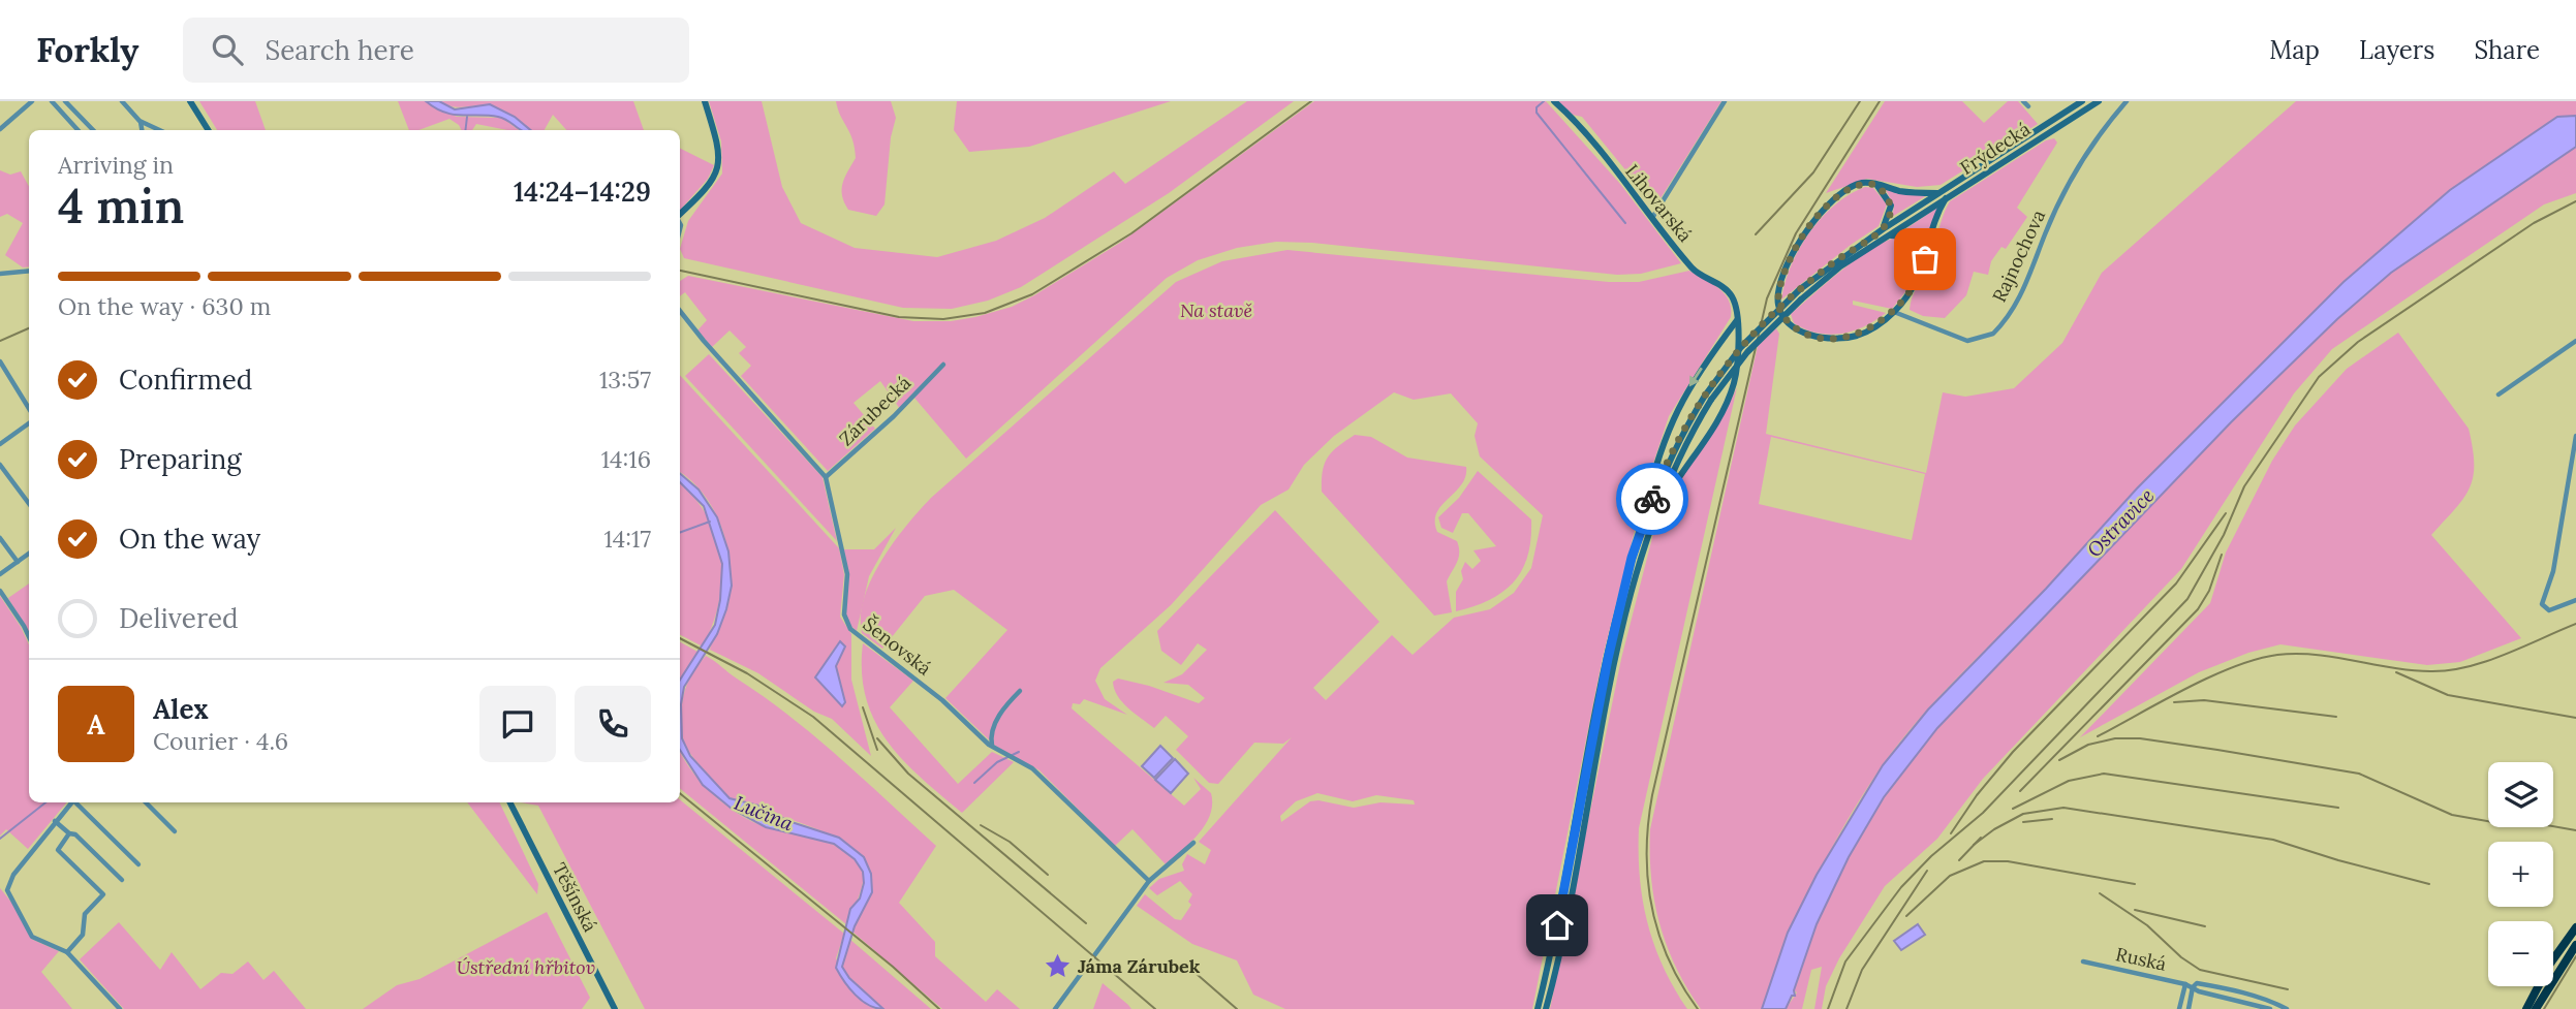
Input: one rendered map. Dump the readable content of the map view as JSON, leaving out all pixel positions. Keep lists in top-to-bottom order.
{
  "streets": {
    "main road": ["Frýdecká", "Lihovarská", "Těšínská"],
    "street": [
      "Rajnochova",
      "Zárubecká",
      "Šenovská",
      "Ruská"
    ]
  },
  "crossings": [
    ["Zárubecká", "Šenovská"]
  ],
  "water": ["Ostravice", "Lučina"],
  "parks": ["Na stavě", "Ústřední hřbitov"],
  "places": {
    "place": ["Jáma Zárubek"]
  },
  "page": {
    "header": "Forkly",
    "search": "Search here",
    "nav": ["Map", "Layers", "Share"],
    "heading": ["4 min", "Arriving in", "14:24–14:29"],
    "panel": ["Alex", "Courier · 4.6"],
    "bar": "On the way · 630 m",
    "list": [
      ["Confirmed", "13:57"],
      ["Preparing", "14:16"],
      ["On the way", "14:17"],
      "Delivered"
    ],
    "round": "A",
    "map_buttons": ["+", "−"]
  }
}
